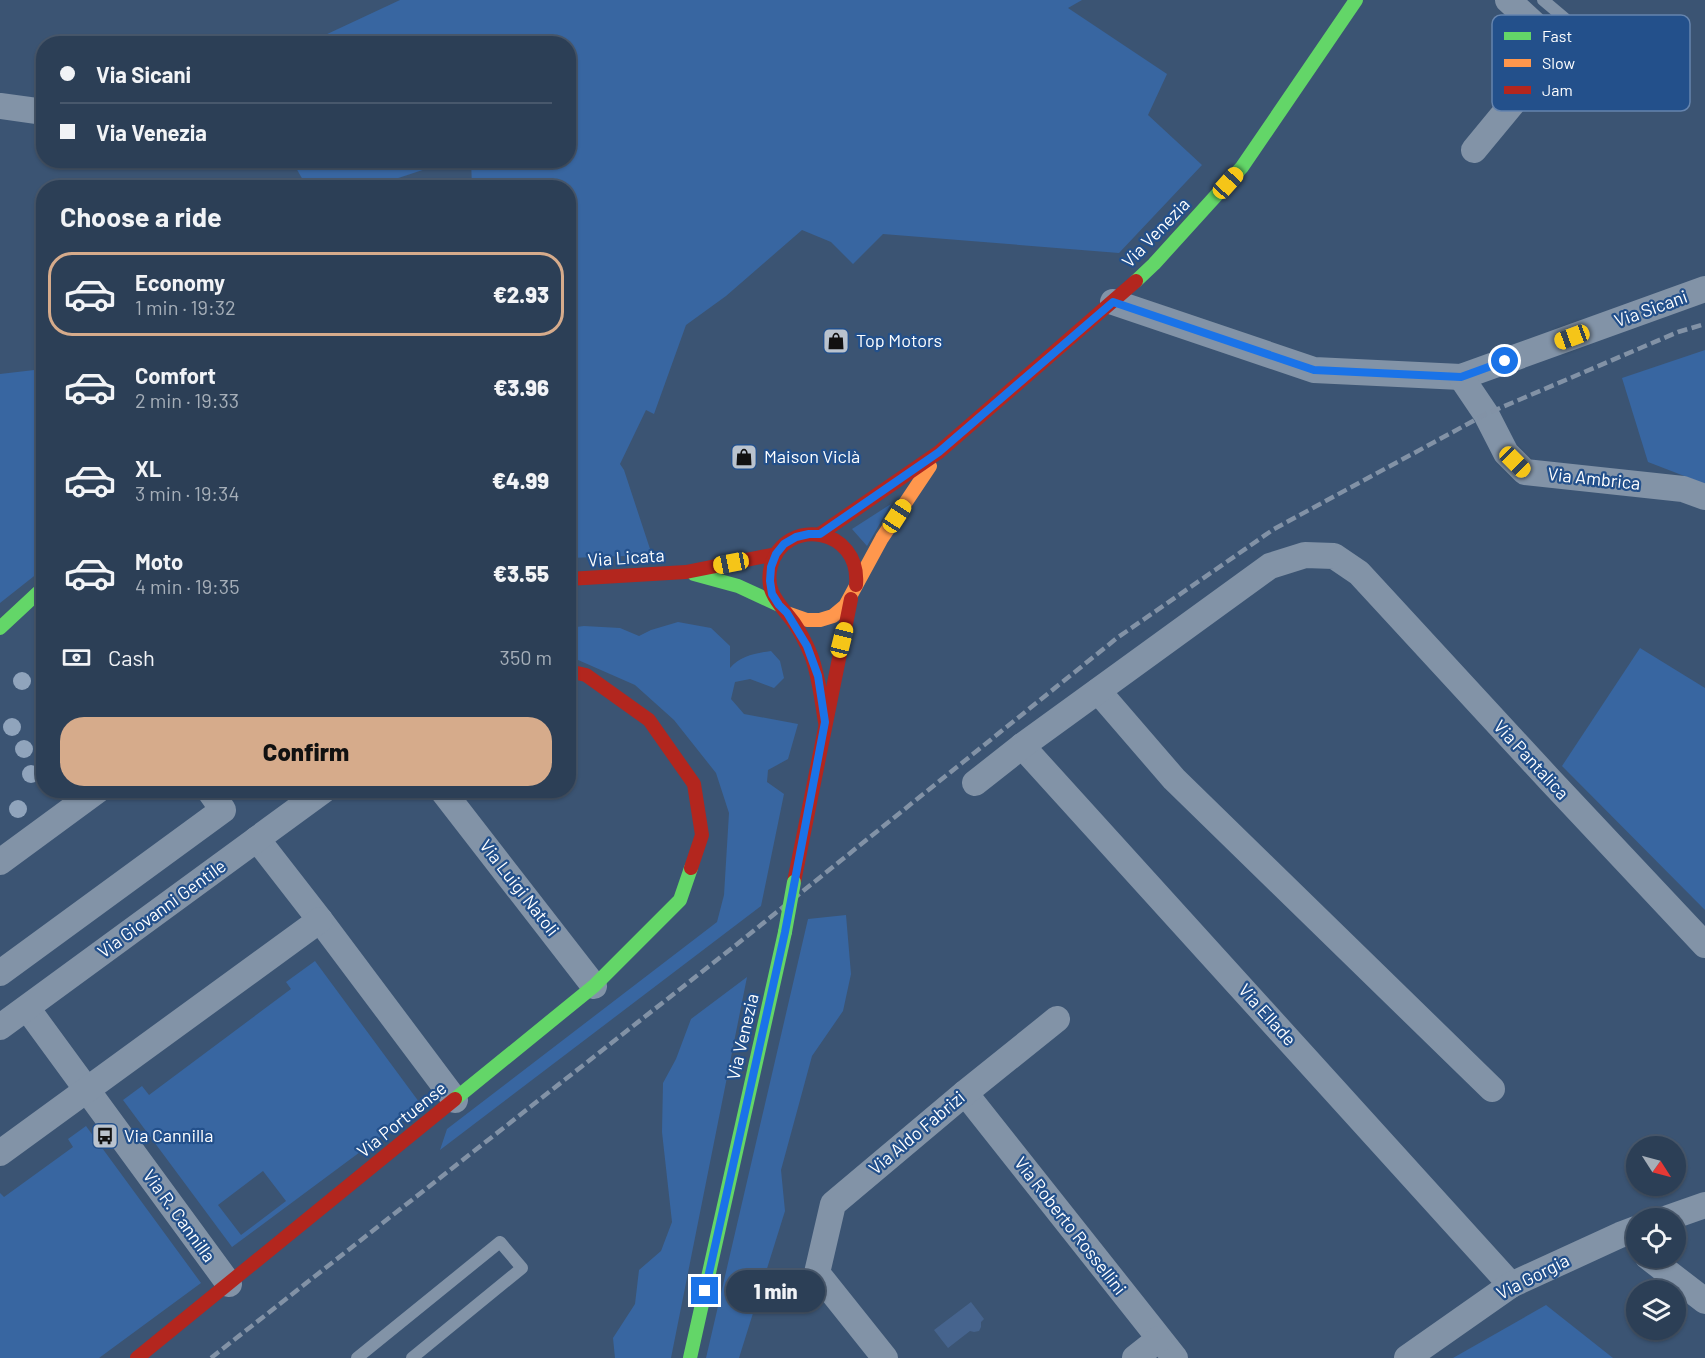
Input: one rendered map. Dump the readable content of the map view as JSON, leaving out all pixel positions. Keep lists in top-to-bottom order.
{
  "streets": {
    "main road": ["Via Venezia", "Via Licata", "Via Portuense"],
    "street": [
      "Via Sicani",
      "Via Ambrica",
      "Via Pantalica",
      "Via Luigi Natoli",
      "Via Giovanni Gentile",
      "Via Ellade",
      "Via Aldo Fabrizi",
      "Via R. Cannilla",
      "Via Roberto Rossellini",
      "Via Gorgia"
    ]
  },
  "crossings": [
    ["Via Venezia", "Via Sicani"],
    ["Via Sicani", "Via Ambrica"],
    ["Via Pantalica", "Via Ellade"],
    ["Via Luigi Natoli", "Via Portuense"],
    ["Via Giovanni Gentile", "Via R. Cannilla"],
    ["Via Ellade", "Via Gorgia"],
    ["Via Portuense", "Via R. Cannilla"],
    ["Via Aldo Fabrizi", "Via Roberto Rossellini"]
  ],
  "places": {
    "shop": ["Top Motors", "Maison Viclà"],
    "bus stop": ["Via Cannilla"]
  },
  "legend": ["Fast", "Slow", "Jam"],
  "north": "bottom right",
  "page": {
    "banner": ["Via Sicani", "Via Venezia"],
    "heading": "Choose a ride",
    "list": [
      {
        "name": "Economy",
        "note": "1 min · 19:32",
        "value": "€2.93"
      },
      {
        "name": "Comfort",
        "note": "2 min · 19:33",
        "value": "€3.96"
      },
      {
        "name": "XL",
        "note": "3 min · 19:34",
        "value": "€4.99"
      },
      {
        "name": "Moto",
        "note": "4 min · 19:35",
        "value": "€3.55"
      }
    ],
    "pay": ["Cash", "350 m"],
    "buttons": "Confirm",
    "bubble": "1 min"
  }
}
